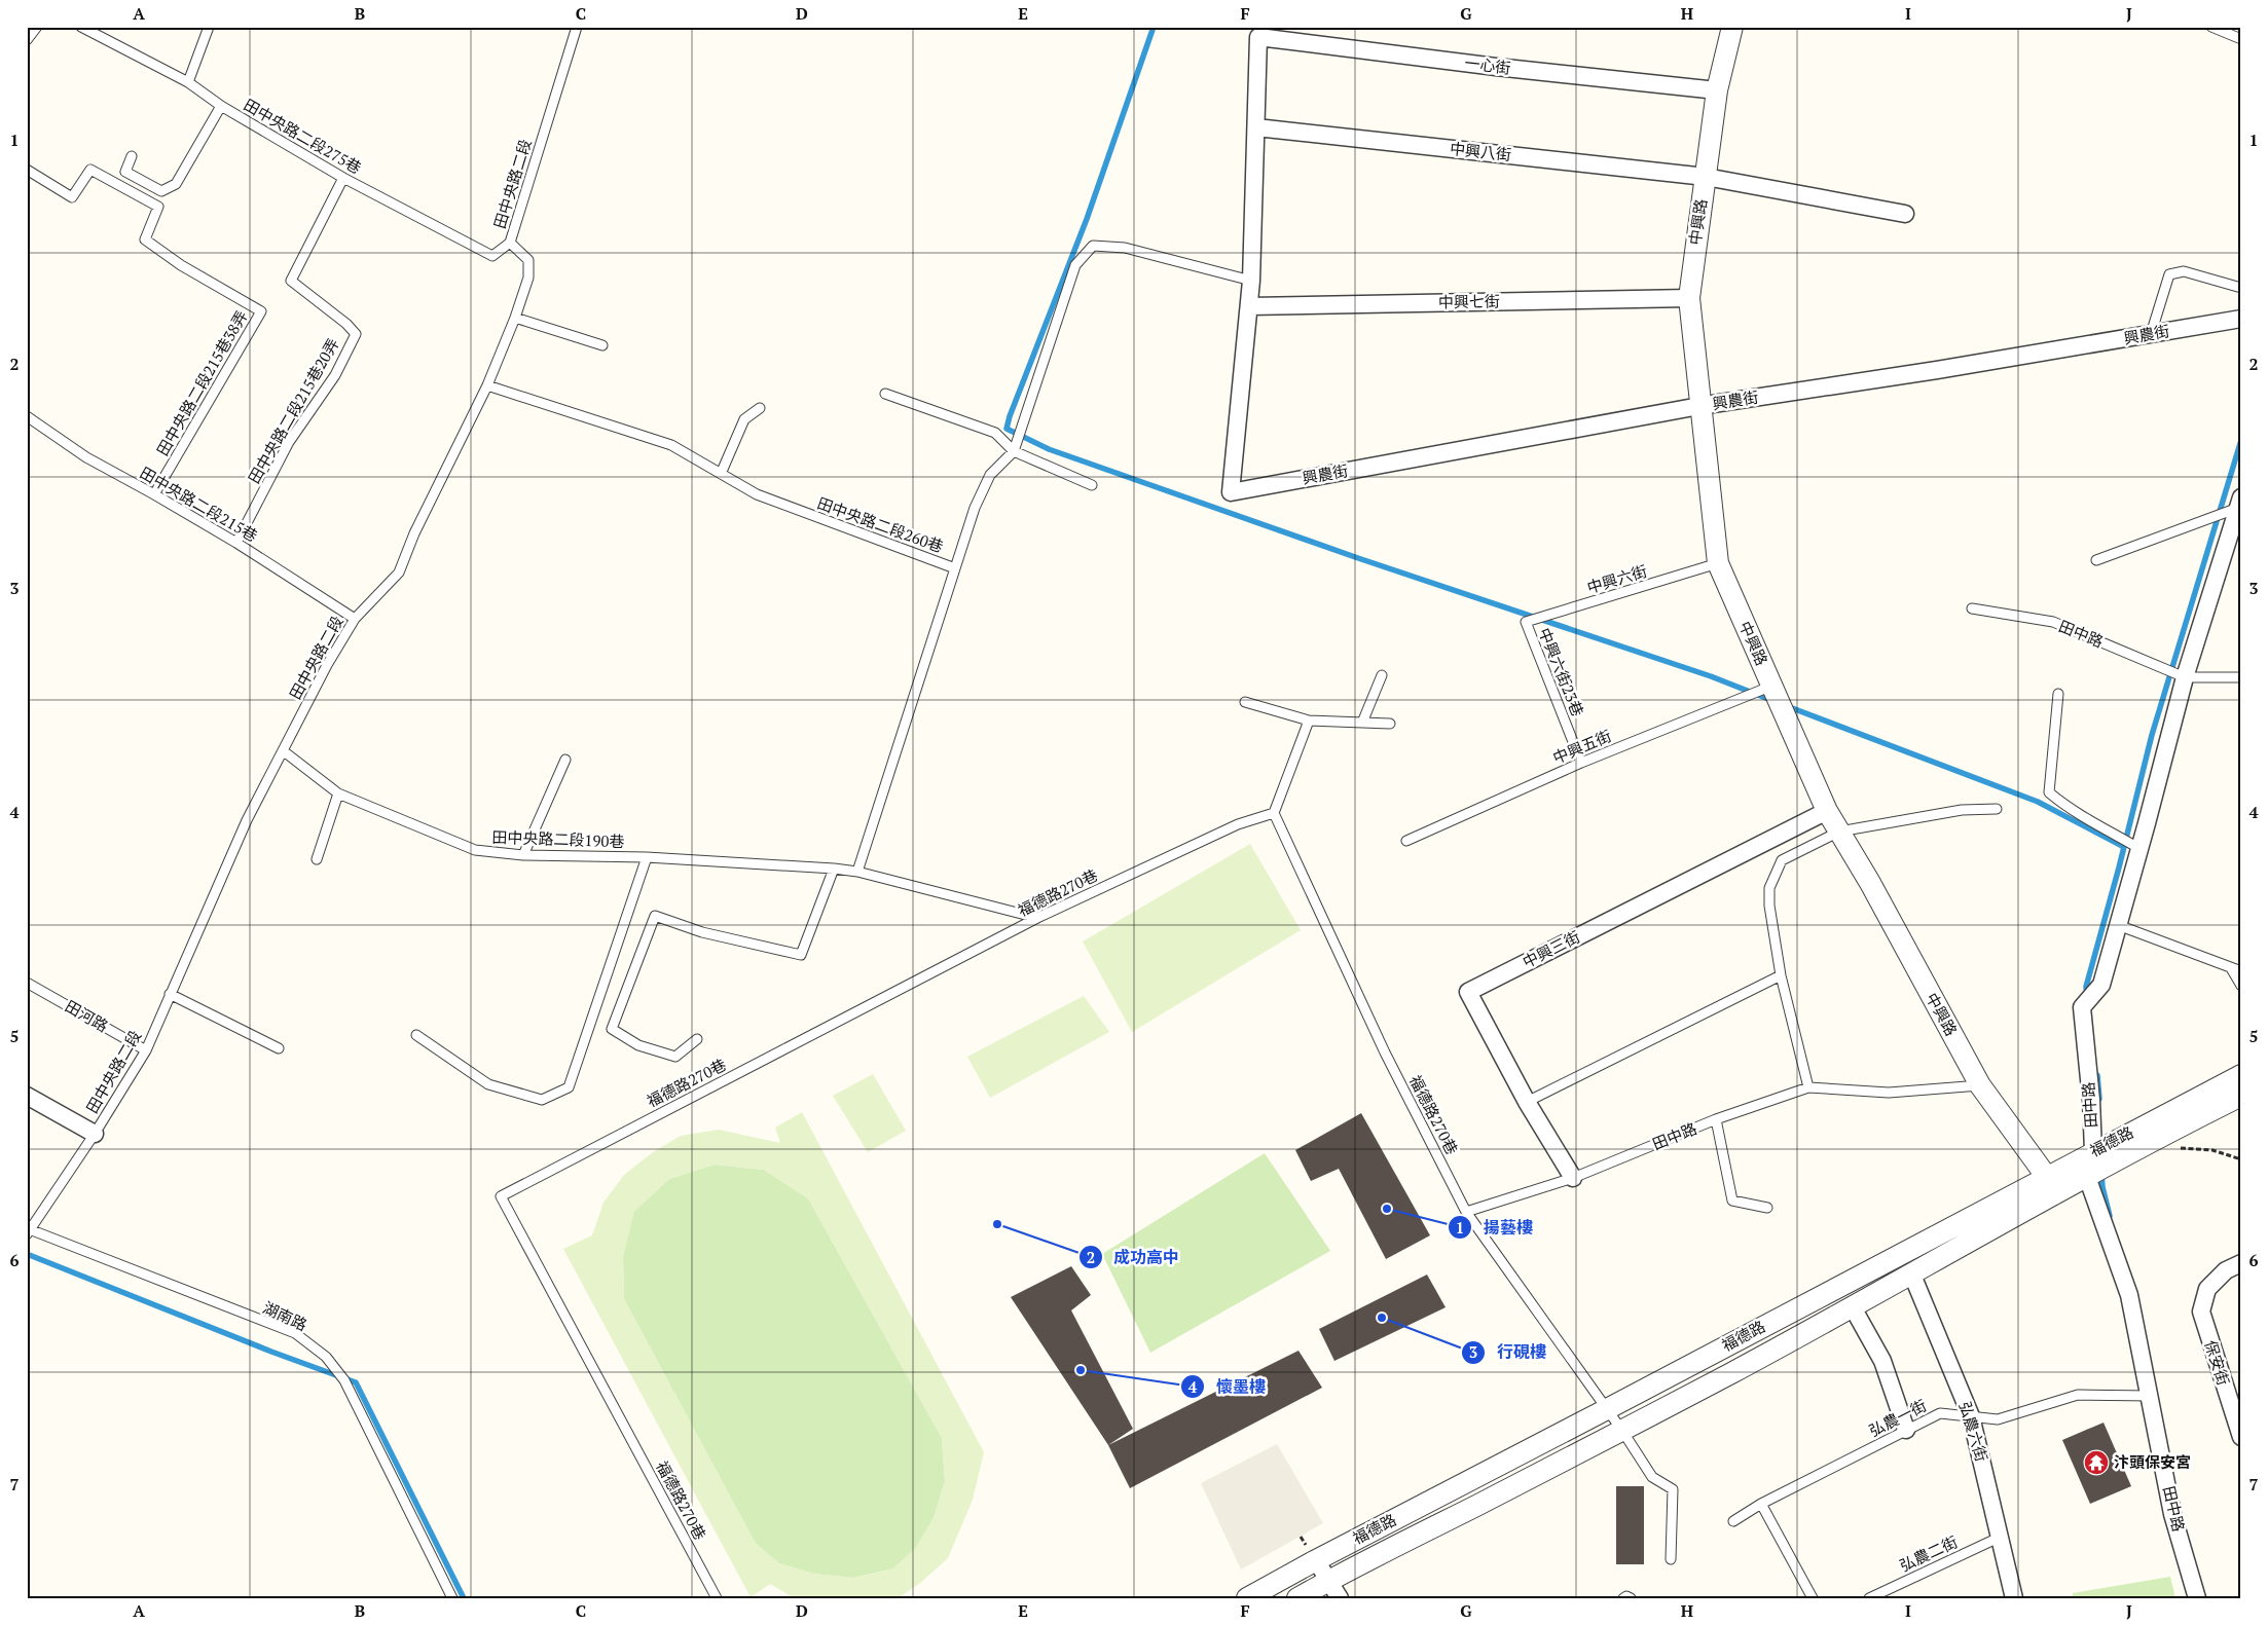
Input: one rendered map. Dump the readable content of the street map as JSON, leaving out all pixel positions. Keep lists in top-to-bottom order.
{
  "streets": {
    "street": [
      "一心街",
      "中興八街",
      "中興路",
      "中興七街",
      "興農街",
      "田中路",
      "中興三街",
      "福德路",
      "保安街",
      "弘農六街"
    ],
    "lane": [
      "田中央路二段275巷",
      "田中央路二段",
      "田中央路二段215巷38弄",
      "田中央路二段215巷20弄",
      "田中央路二段215巷",
      "田中央路二段260巷",
      "中興六街",
      "中興六街23巷",
      "中興五街",
      "田中央路二段190巷",
      "福德路270巷",
      "田河路",
      "湖南路",
      "弘農一街",
      "弘農二街"
    ]
  },
  "crossings": [
    ["一心街", "中興八街"],
    ["一心街", "中興路"],
    ["田中央路二段275巷", "田中央路二段"],
    ["田中央路二段275巷", "田中央路二段215巷20弄"],
    ["中興八街", "中興路"],
    ["田中央路二段", "田中央路二段215巷"],
    ["田中央路二段", "田中央路二段260巷"],
    ["田中央路二段", "田中央路二段190巷"],
    ["田中央路二段", "田河路"],
    ["田中央路二段", "湖南路"],
    ["中興路", "中興七街"],
    ["中興路", "興農街"],
    ["中興路", "中興六街"],
    ["中興路", "田中路"],
    ["中興路", "中興五街"],
    ["中興路", "中興三街"],
    ["中興路", "福德路"],
    ["中興七街", "興農街"],
    ["田中央路二段215巷38弄", "田中央路二段215巷"],
    ["田中央路二段215巷20弄", "田中央路二段215巷"],
    ["中興六街", "中興六街23巷"],
    ["田中路", "福德路270巷"],
    ["田中路", "中興三街"],
    ["田中路", "福德路"],
    ["田中路", "弘農一街"],
    ["中興六街23巷", "中興五街"],
    ["田中央路二段190巷", "福德路270巷"],
    ["福德路270巷", "福德路"],
    ["福德路", "弘農六街"],
    ["弘農一街", "弘農六街"],
    ["弘農六街", "弘農二街"]
  ],
  "places": {
    "other": [
      "揚藝樓",
      "成功高中",
      "行硯樓",
      "懷墨樓"
    ],
    "temple": ["汴頭保安宮"]
  },
  "grid": {
    "columns": [
      "A",
      "B",
      "C",
      "D",
      "E",
      "F",
      "G",
      "H",
      "I",
      "J"
    ],
    "rows": [
      "1",
      "2",
      "3",
      "4",
      "5",
      "6",
      "7"
    ]
  }
}
